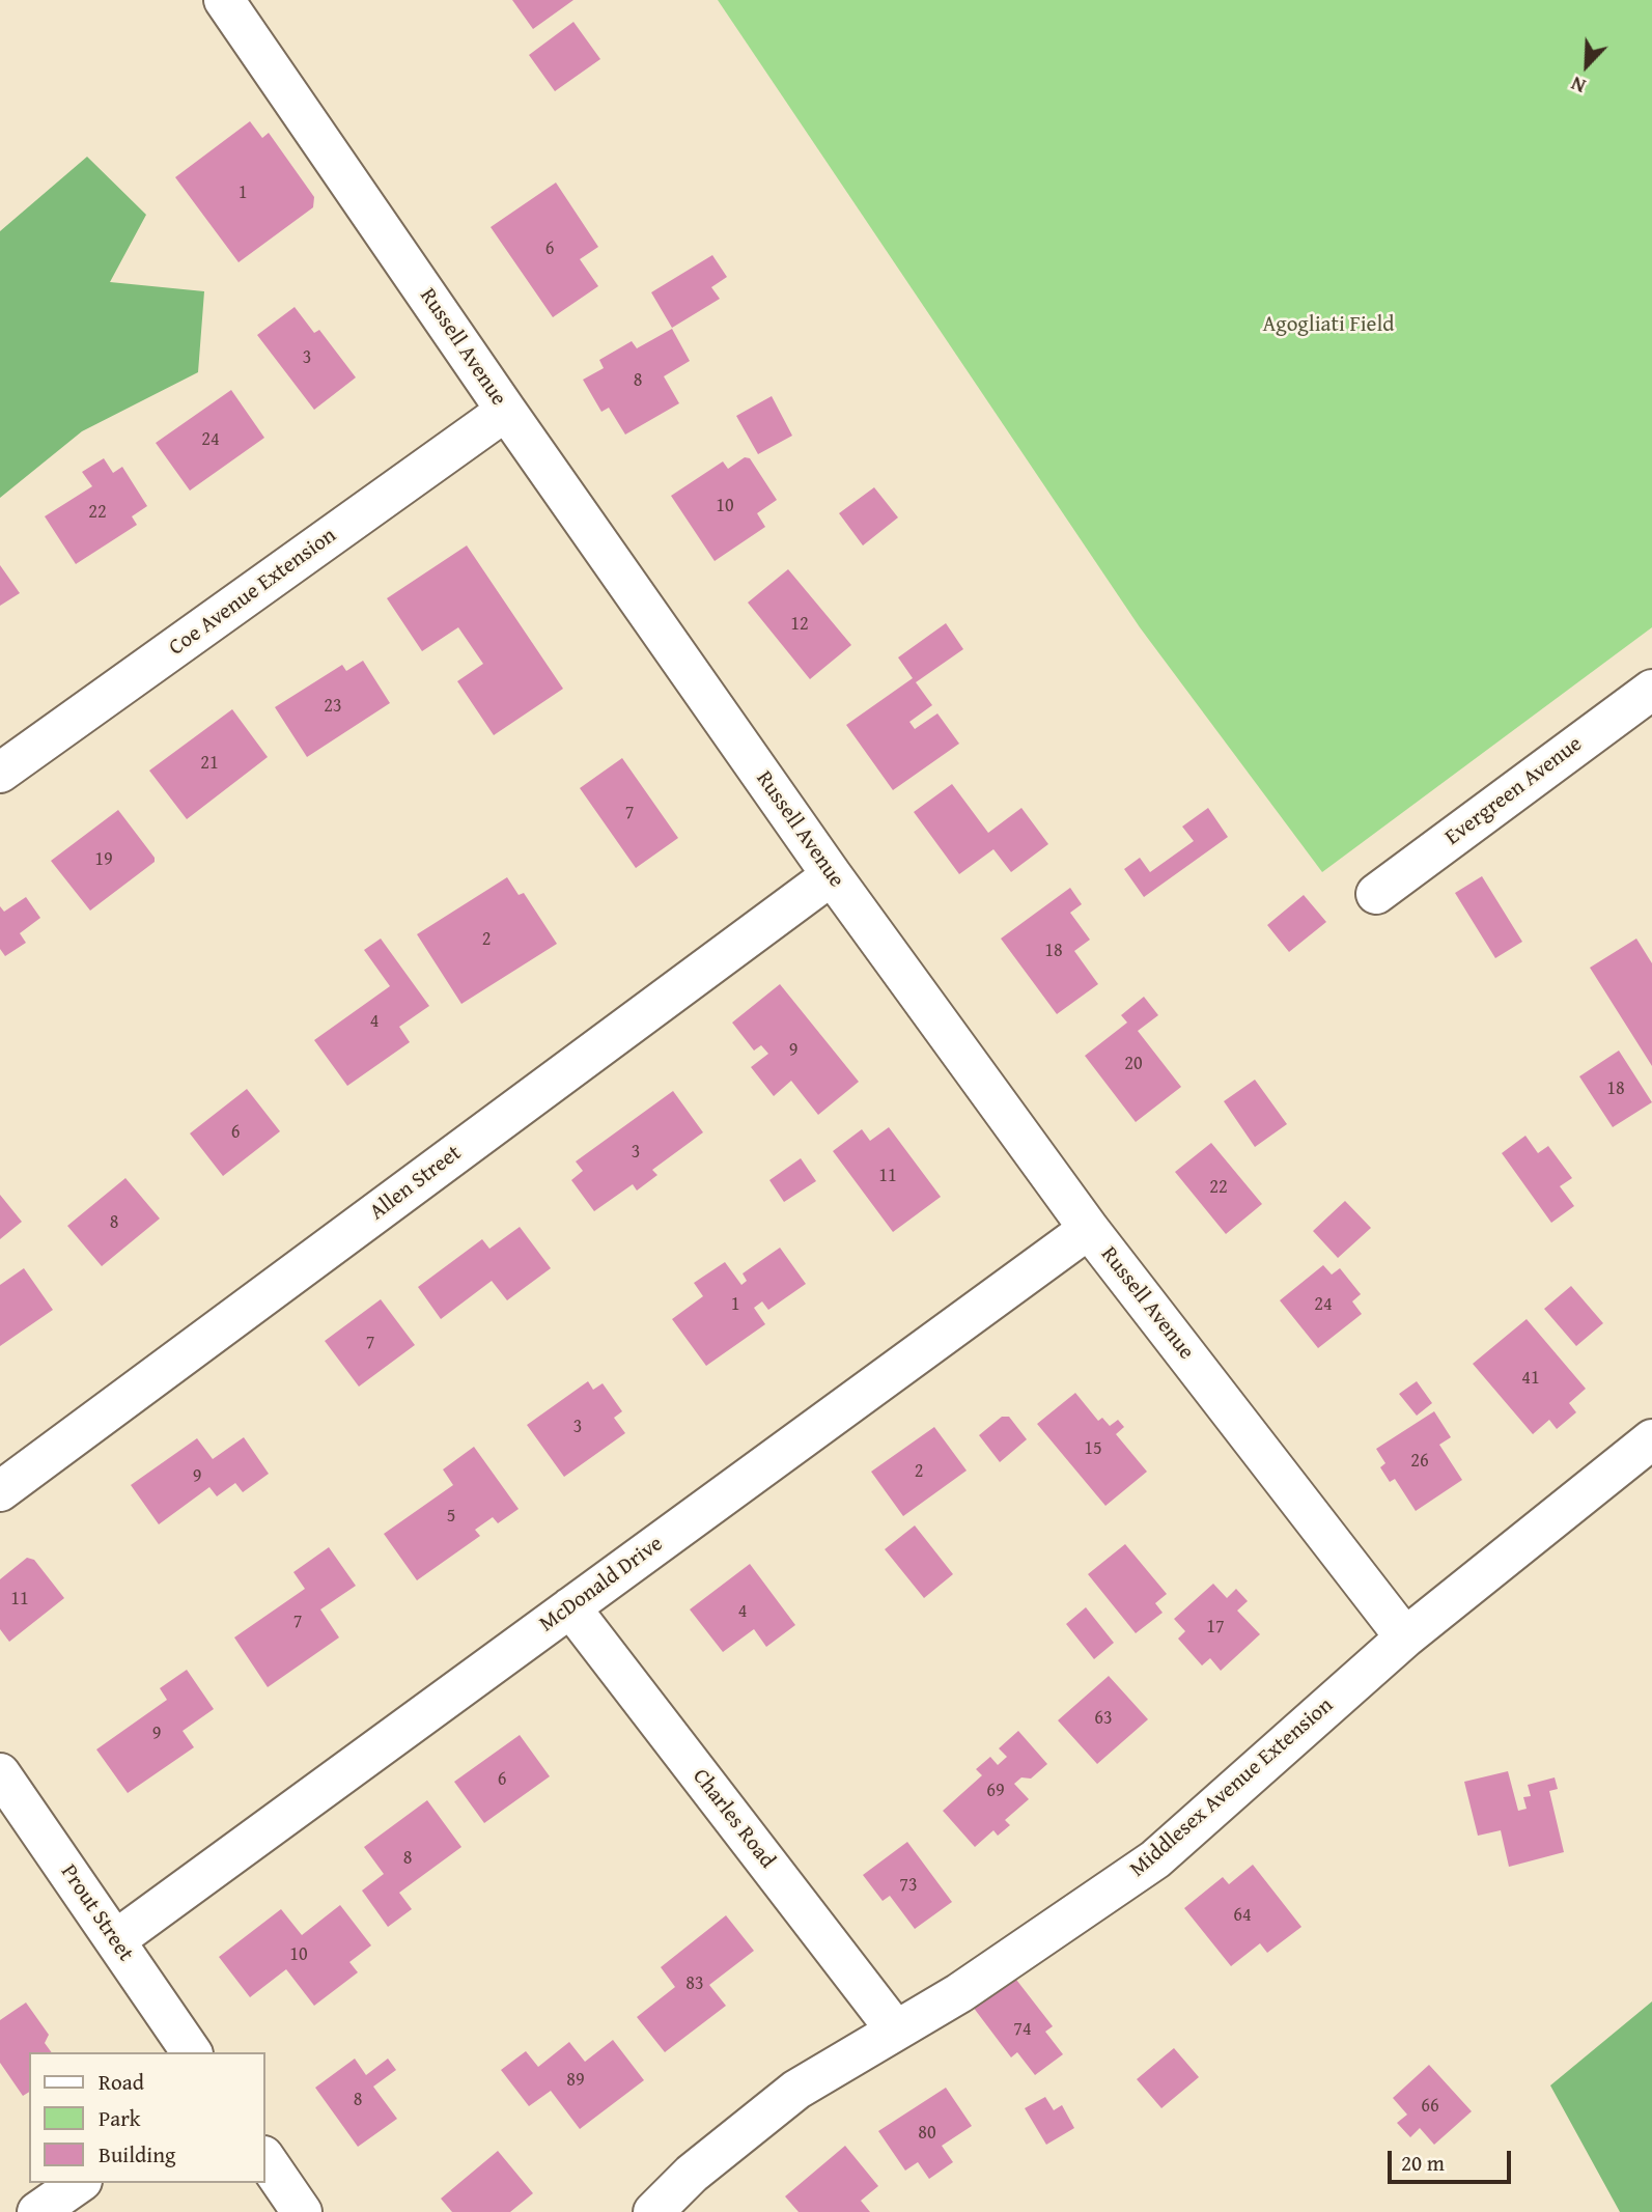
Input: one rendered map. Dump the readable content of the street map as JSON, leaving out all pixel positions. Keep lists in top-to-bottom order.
{
  "streets": {
    "street": [
      "Russell Avenue",
      "Coe Avenue Extension",
      "Evergreen Avenue",
      "Allen Street",
      "McDonald Drive",
      "Middlesex Avenue Extension",
      "Charles Road",
      "Prout Street"
    ]
  },
  "crossings": [
    ["Russell Avenue", "Coe Avenue Extension"],
    ["Russell Avenue", "Allen Street"],
    ["Russell Avenue", "McDonald Drive"],
    ["Russell Avenue", "Middlesex Avenue Extension"],
    ["McDonald Drive", "Charles Road"],
    ["McDonald Drive", "Prout Street"],
    ["Middlesex Avenue Extension", "Charles Road"]
  ],
  "parks": ["Agogliati Field"],
  "house_numbers": [
    "1",
    "6",
    "3",
    "8",
    "24",
    "10",
    "22",
    "12",
    "23",
    "21",
    "7",
    "19",
    "2",
    "18",
    "4",
    "9",
    "20",
    "18",
    "6",
    "3",
    "11",
    "22",
    "8",
    "1",
    "24",
    "7",
    "41",
    "3",
    "15",
    "26",
    "2",
    "9",
    "5",
    "11",
    "4",
    "7",
    "17",
    "63",
    "9",
    "6",
    "69",
    "8",
    "73",
    "64",
    "10",
    "83",
    "74",
    "89",
    "8",
    "66",
    "80"
  ],
  "legend": ["Road", "Park", "Building"],
  "scale_bar": "20 m",
  "north": "bottom left"
}
